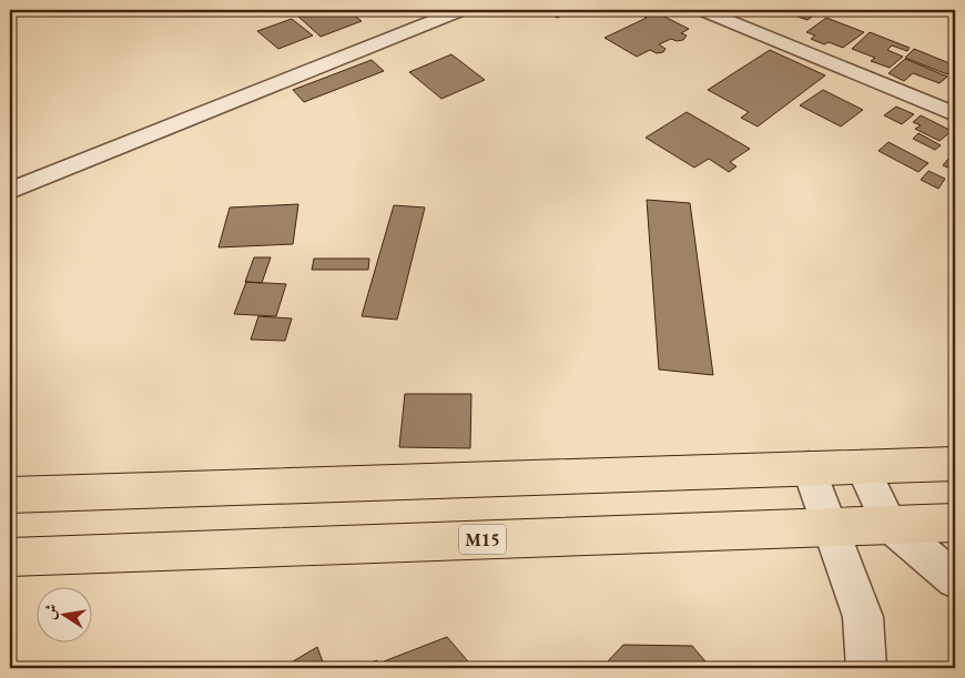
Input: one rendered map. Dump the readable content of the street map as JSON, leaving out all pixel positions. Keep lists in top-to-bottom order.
{
  "streets": {
    "highway": ["M15"]
  },
  "north": "left"
}
